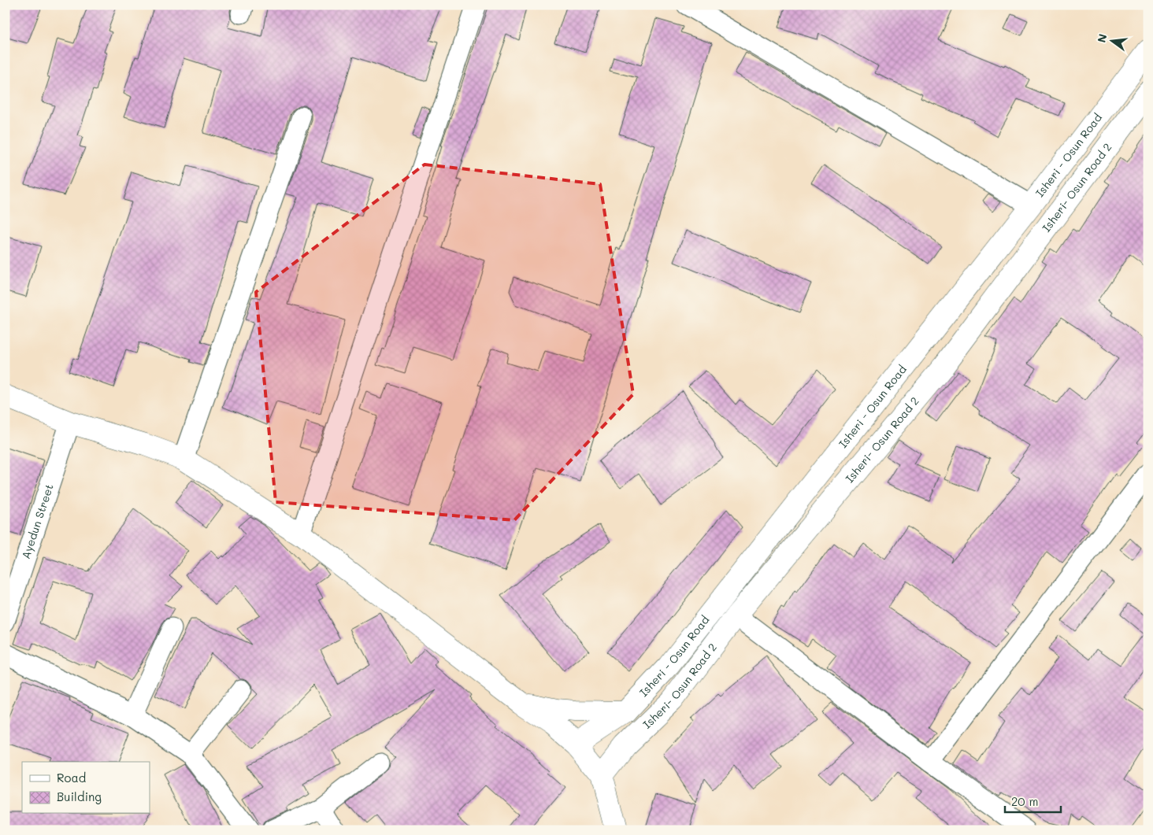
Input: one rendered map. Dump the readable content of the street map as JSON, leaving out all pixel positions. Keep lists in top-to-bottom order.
{
  "streets": {
    "main road": ["Isheri - Osun Road", "Isheri- Osun Road 2"],
    "street": ["Ayedun Street"]
  },
  "legend": ["Road", "Building"],
  "scale_bar": "20 m",
  "north": "left"
}
